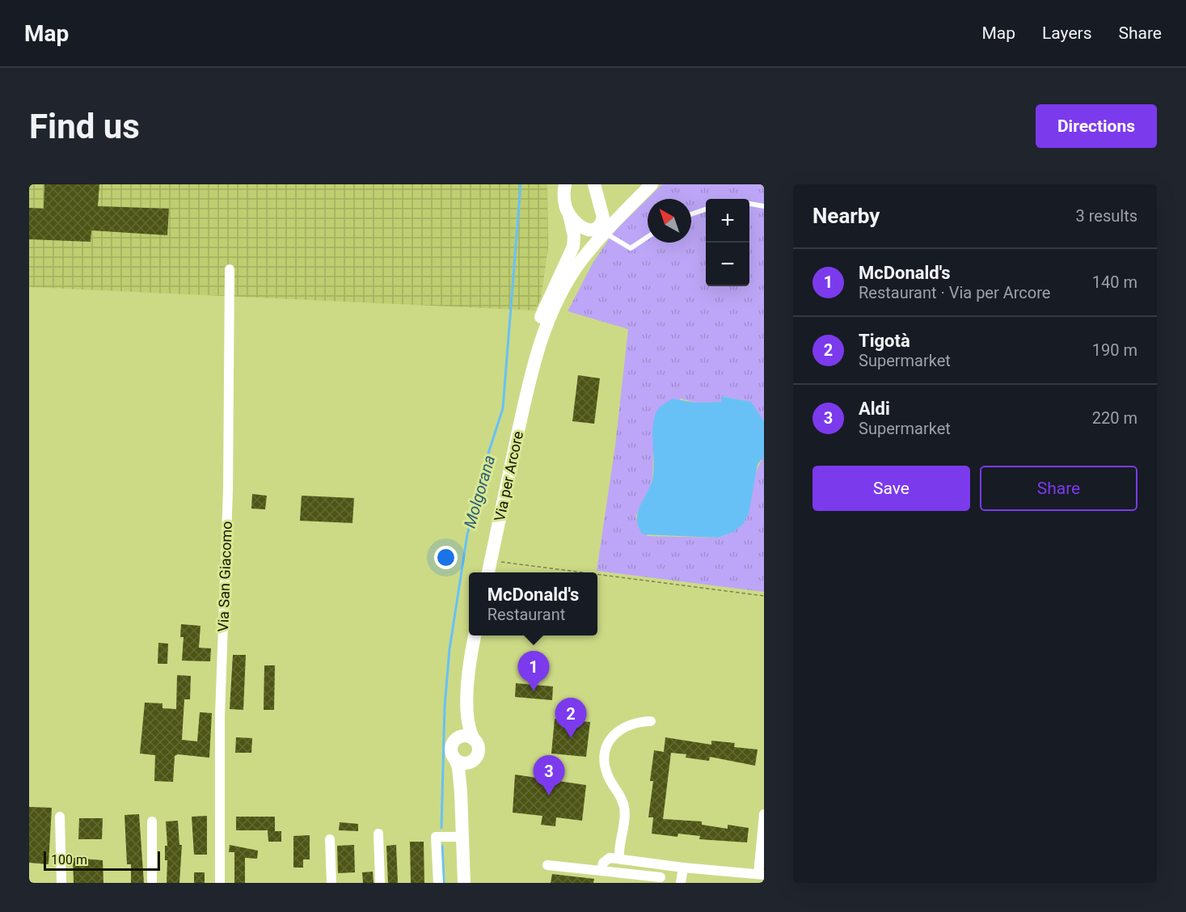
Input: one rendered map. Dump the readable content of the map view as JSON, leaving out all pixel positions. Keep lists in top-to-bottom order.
{
  "streets": {
    "main road": ["Via per Arcore"],
    "street": ["Via San Giacomo"]
  },
  "water": ["Molgorana"],
  "scale_bar": "100 m",
  "north": "top left",
  "page": {
    "header": "Map",
    "nav": ["Map", "Layers", "Share"],
    "buttons": [
      "Directions",
      ["Save", "Share"]
    ],
    "title": "Find us",
    "heading": ["Nearby", "3 results"],
    "map_buttons": ["+", "−"],
    "list": [
      {
        "mark": "1",
        "name": "McDonald's",
        "note": "Restaurant · Via per Arcore",
        "value": "140 m"
      },
      {
        "mark": "2",
        "name": "Tigotà",
        "note": "Supermarket",
        "value": "190 m"
      },
      {
        "mark": "3",
        "name": "Aldi",
        "note": "Supermarket",
        "value": "220 m"
      }
    ],
    "popup": ["McDonald's", "Restaurant"],
    "pins": ["1", "2", "3"],
    "scale": "100 m"
  }
}
